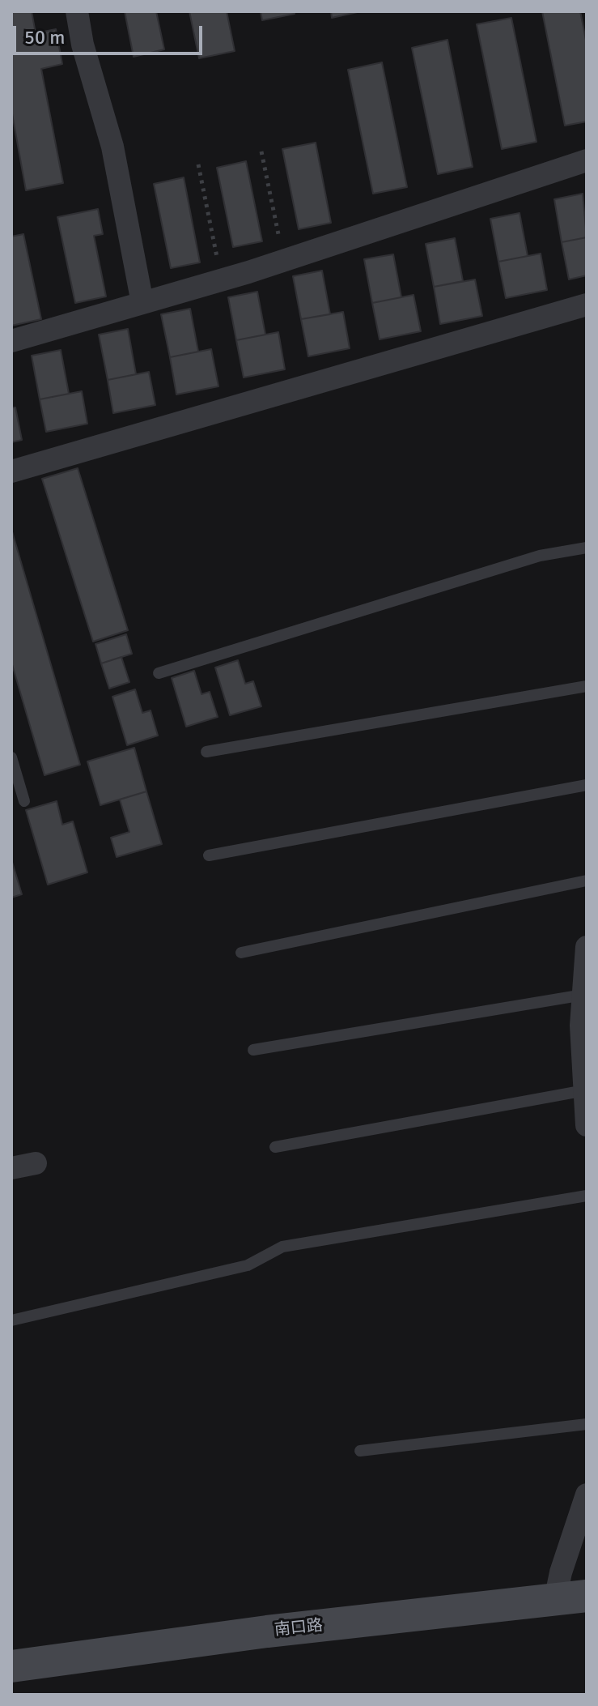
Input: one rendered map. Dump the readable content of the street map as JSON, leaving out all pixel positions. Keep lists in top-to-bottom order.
{
  "streets": {
    "main road": ["南口路"]
  },
  "scale_bar": "50 m"
}
